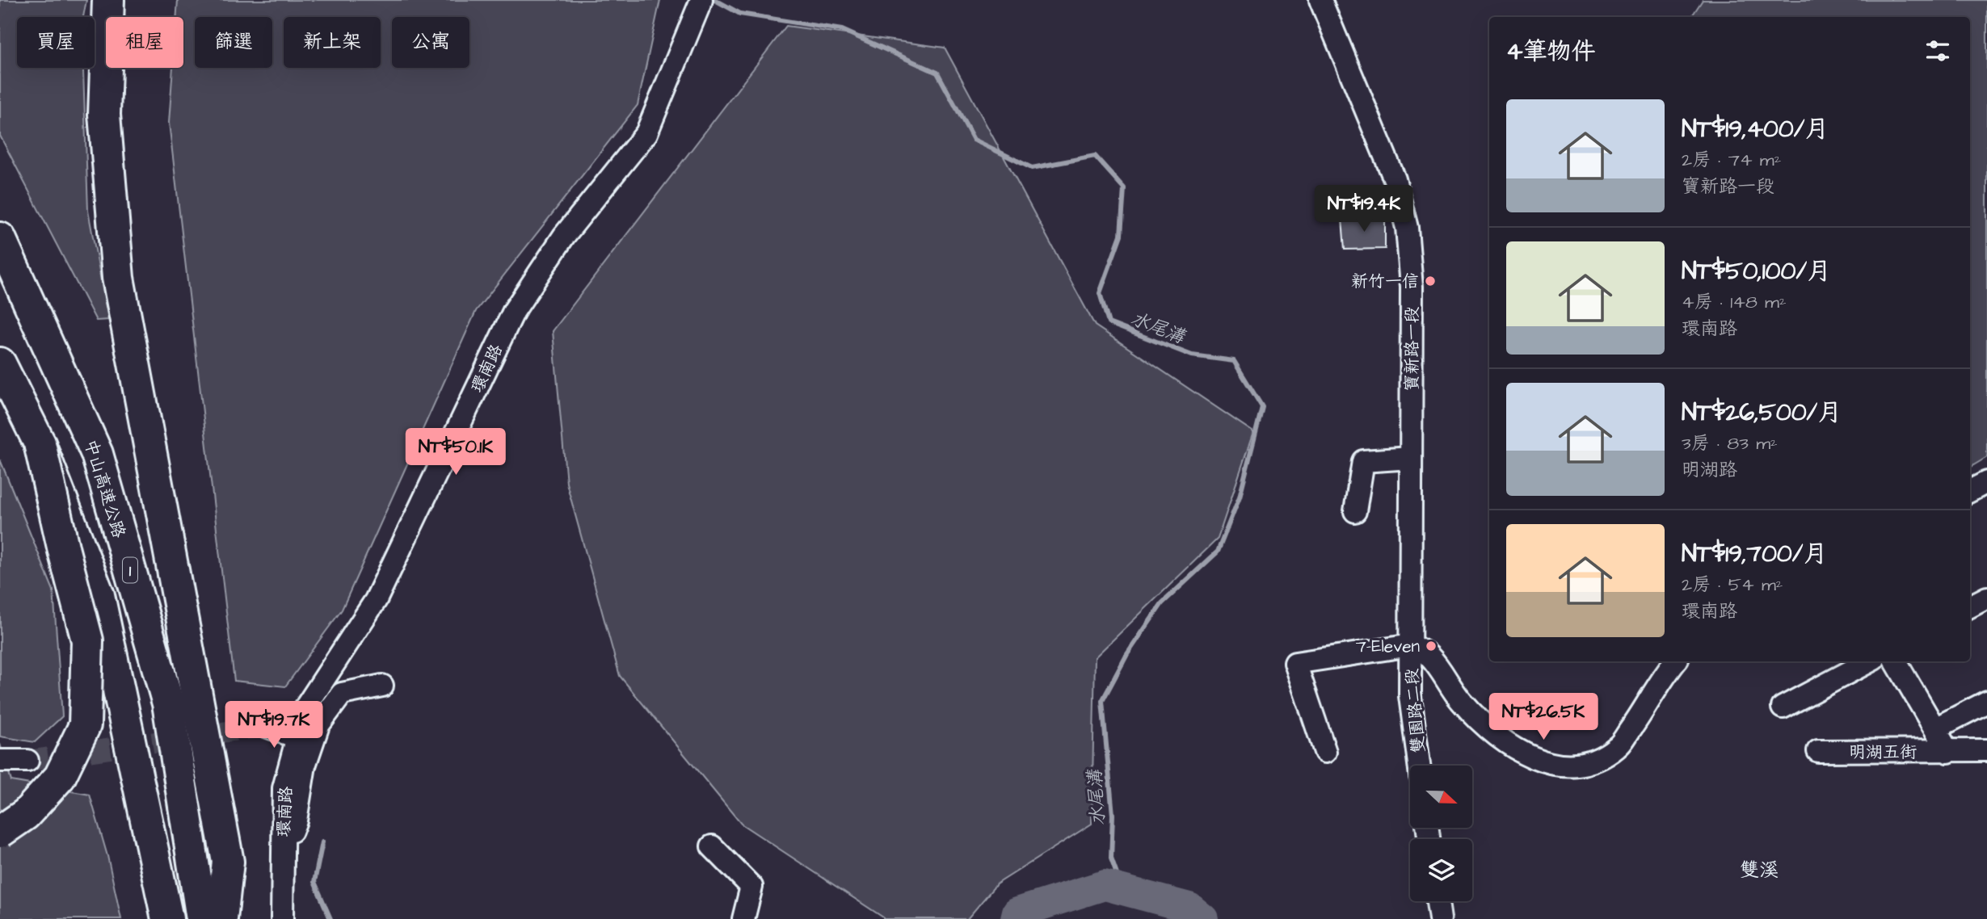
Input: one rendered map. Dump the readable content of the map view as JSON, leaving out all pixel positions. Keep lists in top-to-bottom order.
{
  "streets": {
    "highway": ["中山高速公路", "1"],
    "street": [
      "寶新路一段",
      "環南路",
      "雙園路二段",
      "明湖五街"
    ]
  },
  "crossings": [
    ["寶新路一段", "雙園路二段"]
  ],
  "districts": ["雙溪"],
  "water": ["水尾溝"],
  "places": ["新竹一信", "7-Eleven"],
  "north": "right",
  "page": {
    "chip": [
      "買屋",
      "租屋",
      "篩選",
      "新上架",
      "公寓"
    ],
    "heading": "4筆物件",
    "list": [
      {
        "name": "NT$19,400/月",
        "note": "2房 · 74 m² · 寶新路一段"
      },
      {
        "name": "NT$50,100/月",
        "note": "4房 · 148 m² · 環南路"
      },
      {
        "name": "NT$26,500/月",
        "note": "3房 · 83 m² · 明湖路"
      },
      {
        "name": "NT$19,700/月",
        "note": "2房 · 54 m² · 環南路"
      }
    ],
    "price": [
      "NT$19.4K",
      "NT$50.1K",
      "NT$26.5K",
      "NT$19.7K"
    ]
  }
}
